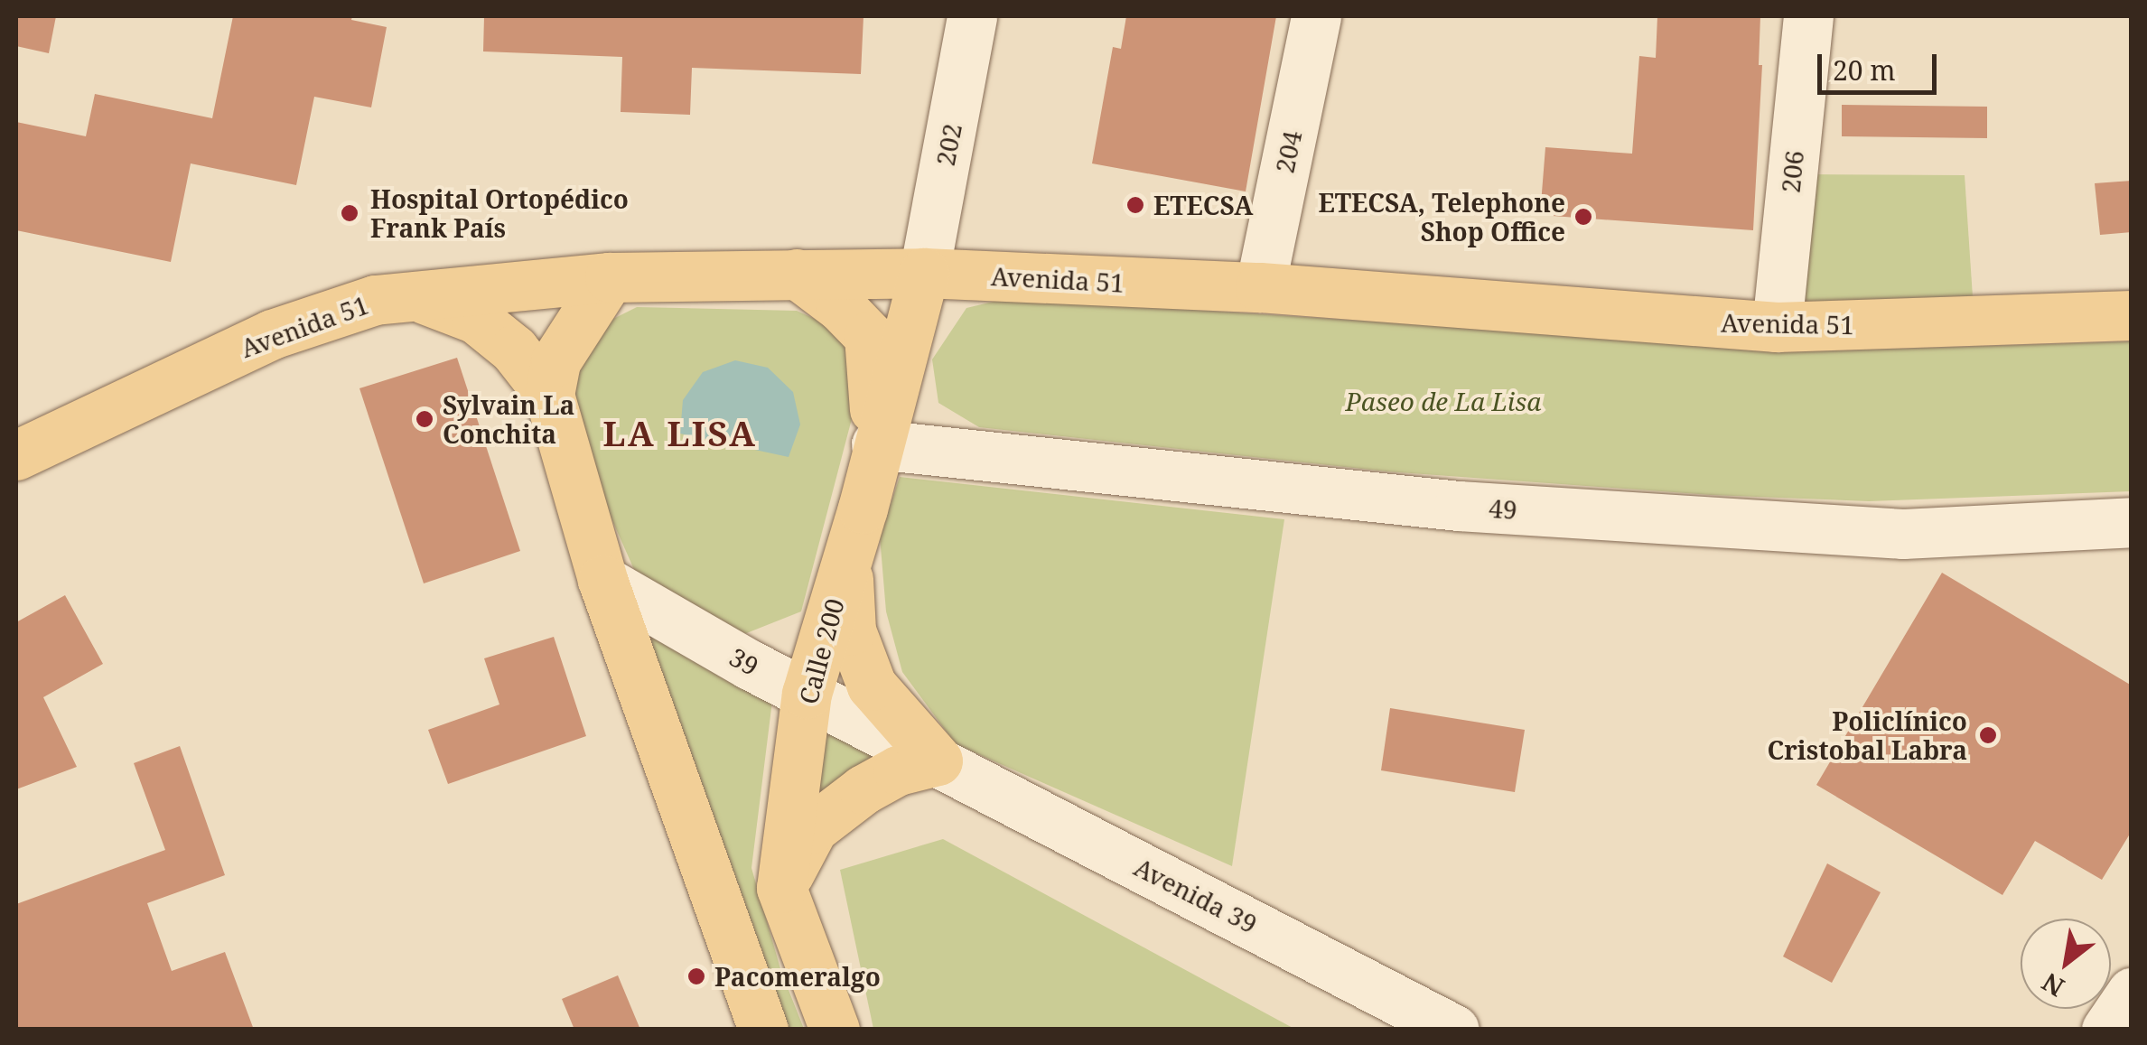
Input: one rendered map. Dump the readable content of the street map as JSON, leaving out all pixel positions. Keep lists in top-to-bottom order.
{
  "streets": {
    "main road": ["Avenida 51", "Calle 200"],
    "street": [
      "202",
      "204",
      "206",
      "49",
      "39",
      "Avenida 39"
    ]
  },
  "crossings": [
    ["202", "Avenida 51"],
    ["202", "Calle 200"],
    ["204", "Avenida 51"],
    ["206", "Avenida 51"],
    ["Avenida 51", "Calle 200"],
    ["49", "Calle 200"],
    ["Calle 200", "39"],
    ["39", "Avenida 39"]
  ],
  "districts": ["LA LISA"],
  "parks": ["Paseo de La Lisa"],
  "places": [
    "ETECSA",
    "Hospital Ortopédico Frank País",
    "ETECSA, Telephone Shop Office",
    "Sylvain La Conchita",
    "Policlínico Cristobal Labra",
    "Pacomeralgo"
  ],
  "scale_bar": "20 m",
  "north": "bottom left"
}
